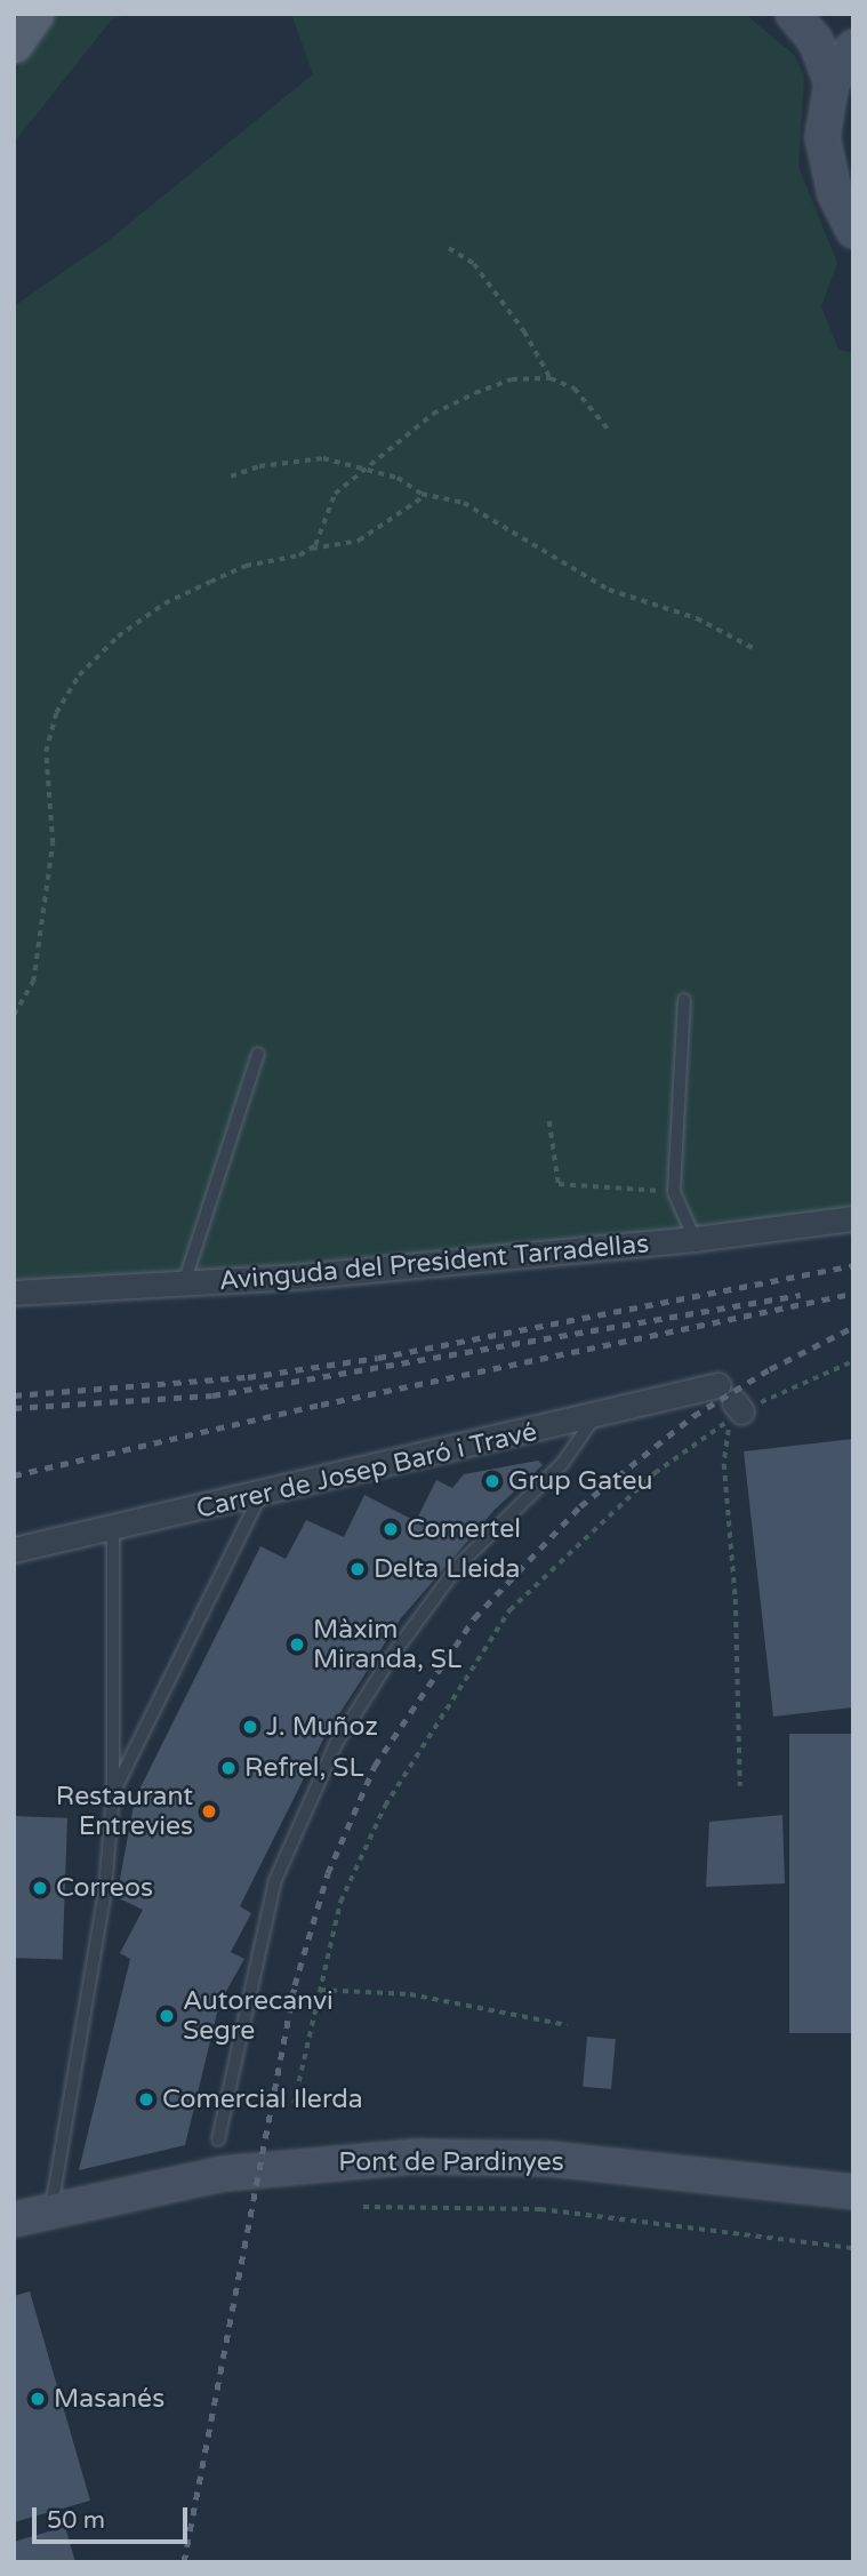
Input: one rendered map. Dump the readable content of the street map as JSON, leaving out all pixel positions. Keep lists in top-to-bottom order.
{
  "streets": {
    "main road": ["Pont de Pardinyes"],
    "street": ["Avinguda del President Tarradellas", "Carrer de Josep Baró i Travé"]
  },
  "places": [
    "Grup Gateu",
    "Comertel",
    "Delta Lleida",
    "Màxim Miranda, SL",
    "J. Muñoz",
    "Refrel, SL",
    "Restaurant Entrevies",
    "Correos",
    "Autorecanvi Segre",
    "Comercial Ilerda",
    "Masanés"
  ],
  "scale_bar": "50 m"
}
